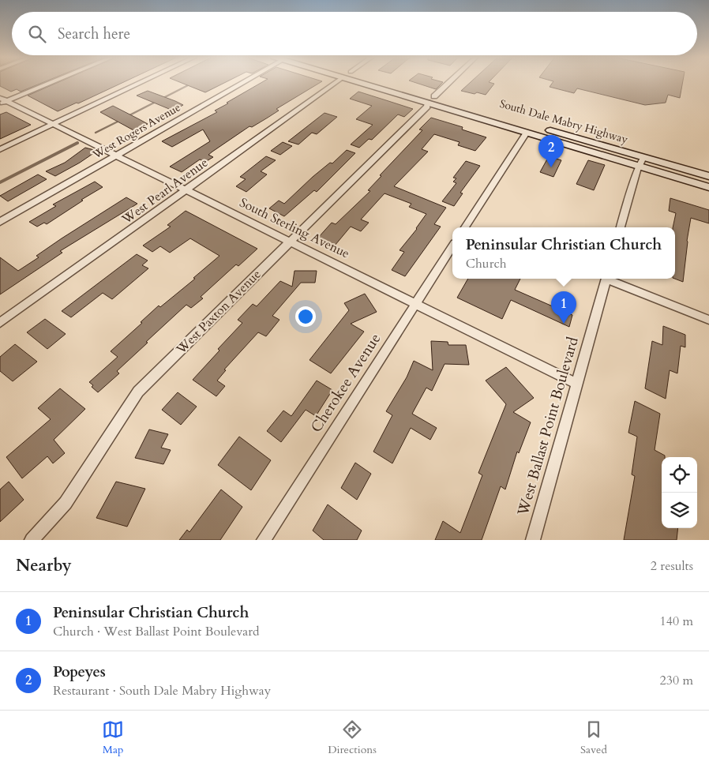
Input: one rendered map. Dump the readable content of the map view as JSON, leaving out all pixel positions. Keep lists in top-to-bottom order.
{
  "streets": {
    "main road": ["South Dale Mabry Highway"],
    "street": [
      "West Rogers Avenue",
      "West Pearl Avenue",
      "South Sterling Avenue",
      "West Paxton Avenue",
      "Cherokee Avenue",
      "West Ballast Point Boulevard"
    ]
  },
  "crossings": [
    ["South Dale Mabry Highway", "West Paxton Avenue"],
    ["West Rogers Avenue", "South Sterling Avenue"],
    ["West Pearl Avenue", "South Sterling Avenue"],
    ["South Sterling Avenue", "West Paxton Avenue"],
    ["South Sterling Avenue", "Cherokee Avenue"],
    ["South Sterling Avenue", "West Ballast Point Boulevard"]
  ],
  "page": {
    "search": "Search here",
    "pins": ["2", "1"],
    "popup": ["Peninsular Christian Church", "Church"],
    "heading": ["Nearby", "2 results"],
    "list": [
      {
        "mark": "1",
        "name": "Peninsular Christian Church",
        "note": "Church · West Ballast Point Boulevard",
        "value": "140 m"
      },
      {
        "mark": "2",
        "name": "Popeyes",
        "note": "Restaurant · South Dale Mabry Highway",
        "value": "230 m"
      }
    ],
    "nav": ["Map", "Directions", "Saved"]
  }
}
